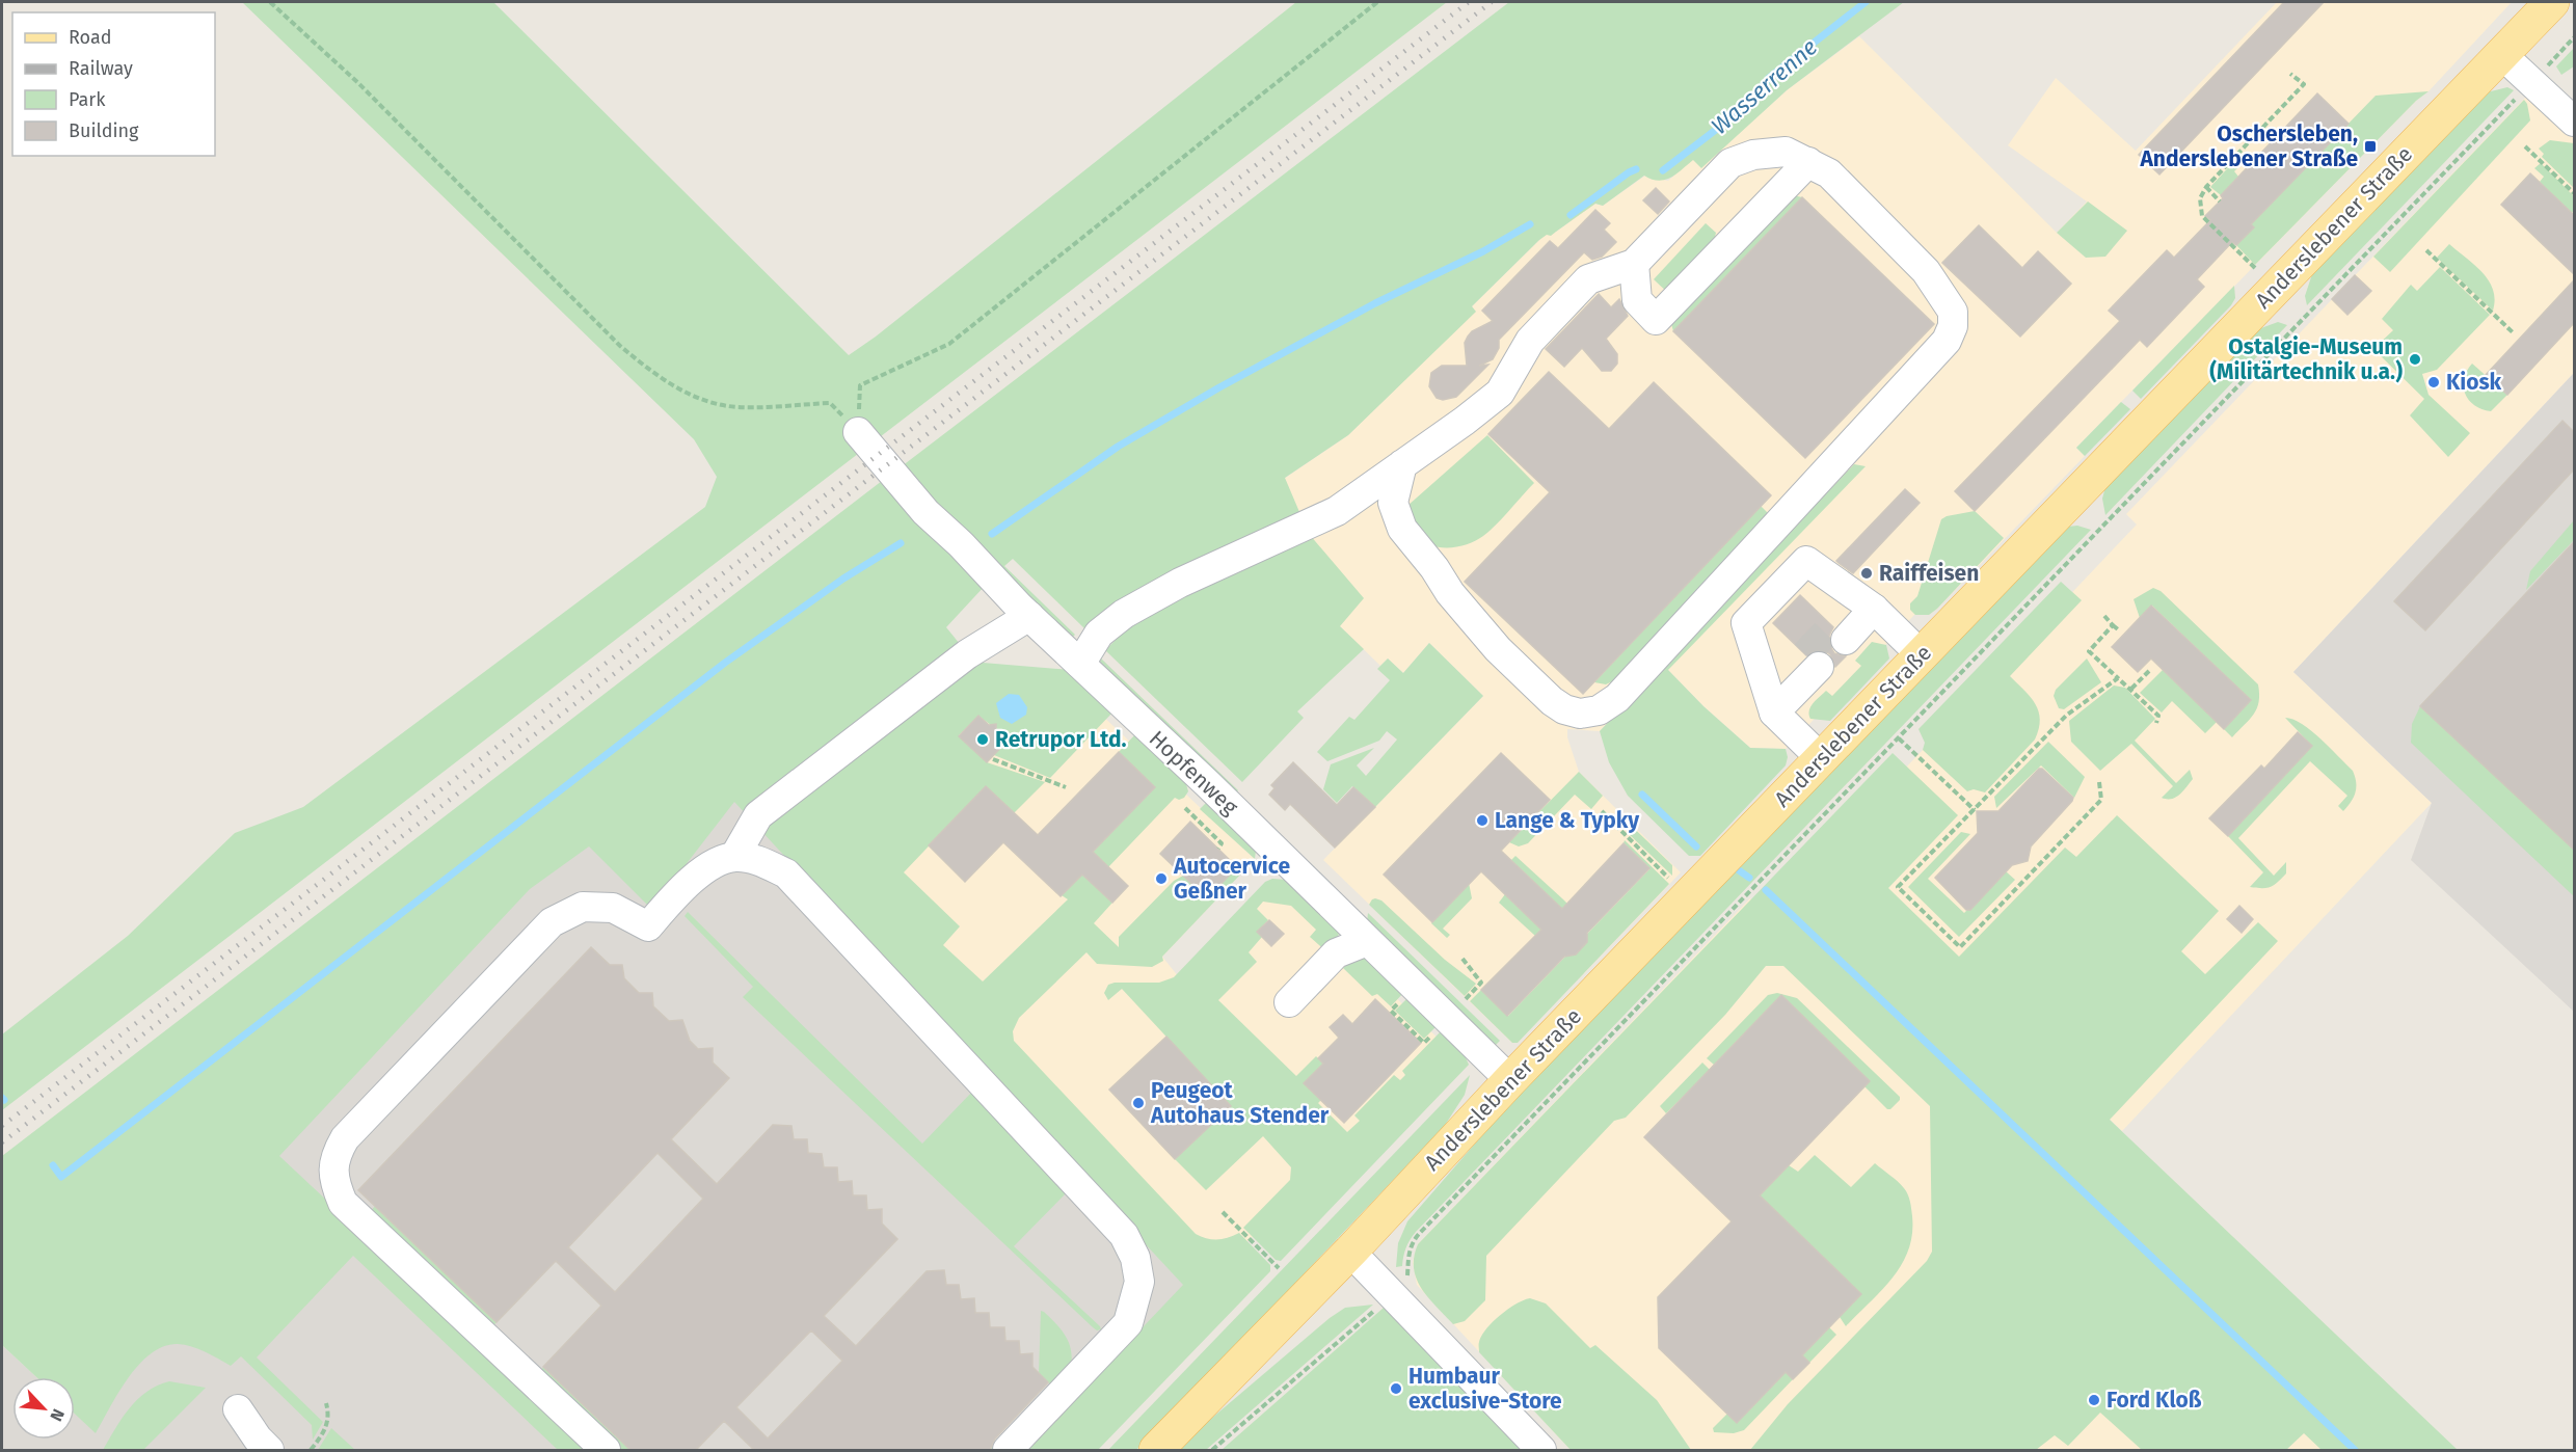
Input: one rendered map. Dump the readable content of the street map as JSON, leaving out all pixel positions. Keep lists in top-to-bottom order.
{
  "streets": {
    "main road": ["Anderslebener Straße"],
    "street": ["Hopfenweg"]
  },
  "crossings": [
    ["Anderslebener Straße", "Hopfenweg"]
  ],
  "water": ["Wasserrenne"],
  "places": {
    "transit": ["Oschersleben, Anderslebener Straße"],
    "other": [
      "Ostalgie-Museum (Militärtechnik u.a.)",
      "Kiosk",
      "Raiffeisen",
      "Retrupor Ltd.",
      "Lange & Typky",
      "Autocervice Geßner",
      "Peugeot Autohaus Stender",
      "Humbaur exclusive-Store",
      "Ford Kloß"
    ]
  },
  "legend": [
    "Road",
    "Railway",
    "Park",
    "Building"
  ],
  "north": "bottom right"
}
